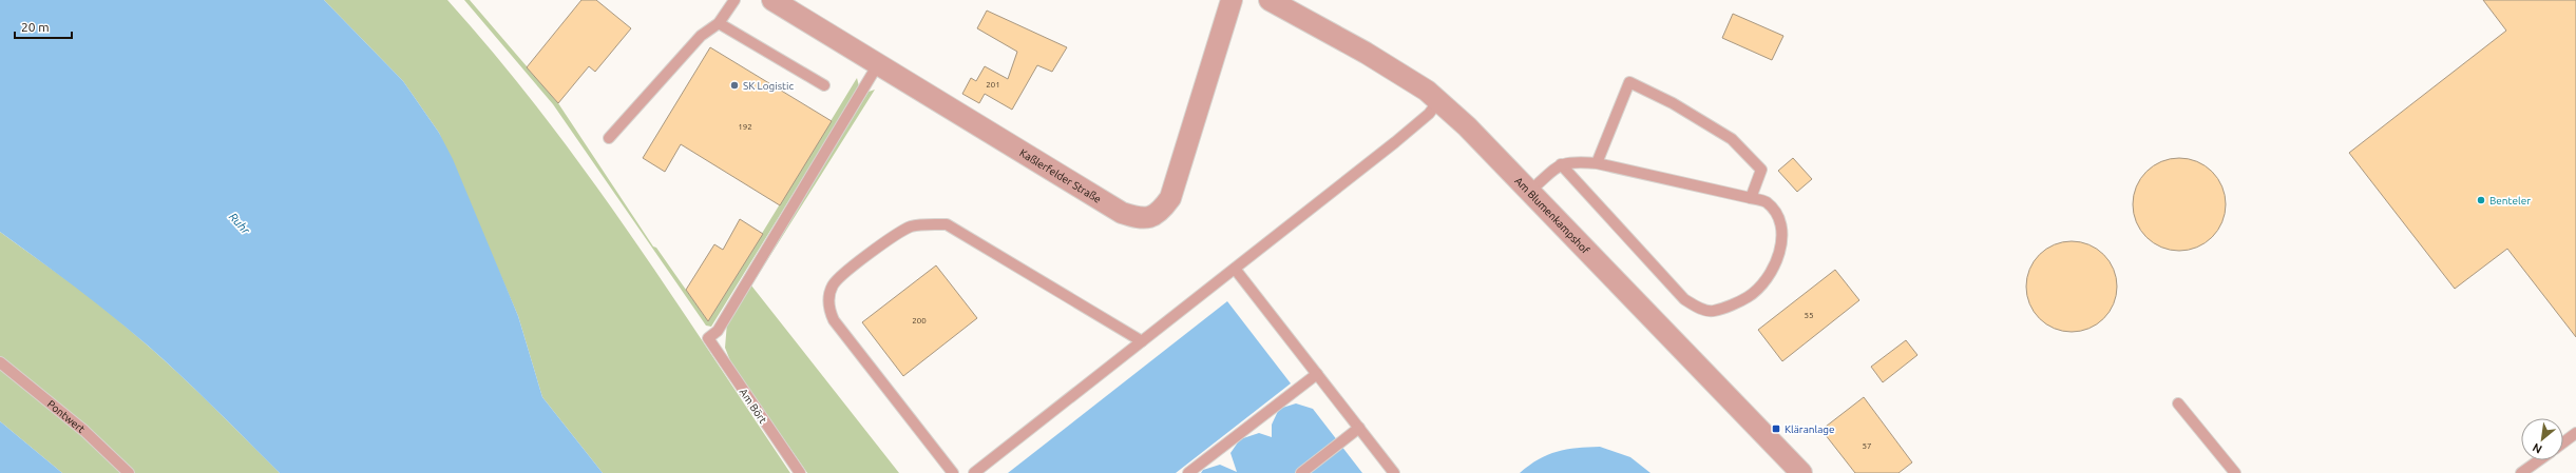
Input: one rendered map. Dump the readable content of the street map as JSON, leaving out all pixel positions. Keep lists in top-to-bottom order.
{
  "streets": {
    "street": ["Kaßlerfelder Straße", "Am Blumenkampshof"],
    "lane": ["Am Bört", "Pontwert"]
  },
  "crossings": [
    ["Kaßlerfelder Straße", "Am Bört"]
  ],
  "water": ["Ruhr"],
  "places": {
    "other": ["SK Logistic", "Benteler"],
    "transit": ["Kläranlage"]
  },
  "house_numbers": [
    "201",
    "192",
    "55",
    "200",
    "57"
  ],
  "scale_bar": "20 m",
  "north": "bottom left"
}
